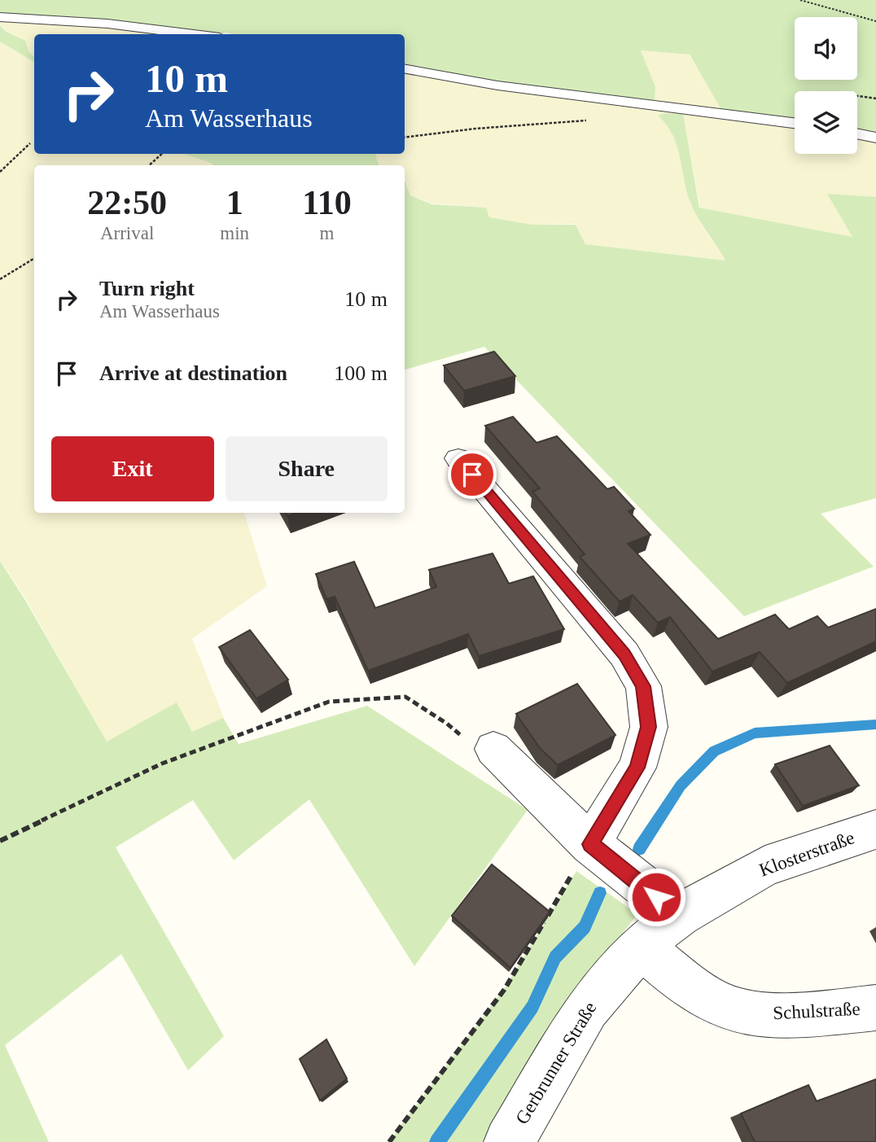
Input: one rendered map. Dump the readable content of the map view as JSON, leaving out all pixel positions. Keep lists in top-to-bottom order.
{
  "streets": {
    "street": ["Klosterstraße", "Schulstraße", "Gerbrunner Straße"]
  },
  "crossings": [
    ["Klosterstraße", "Gerbrunner Straße"],
    ["Schulstraße", "Gerbrunner Straße"]
  ],
  "page": {
    "turn": ["10 m", "Am Wasserhaus"],
    "eta": [
      "22:50",
      "Arrival",
      "1",
      "min",
      "110",
      "m"
    ],
    "list": [
      {
        "name": "Turn right",
        "note": "Am Wasserhaus",
        "value": "10 m"
      },
      {
        "name": "Arrive at destination",
        "value": "100 m"
      }
    ],
    "buttons": ["Exit", "Share"]
  }
}
